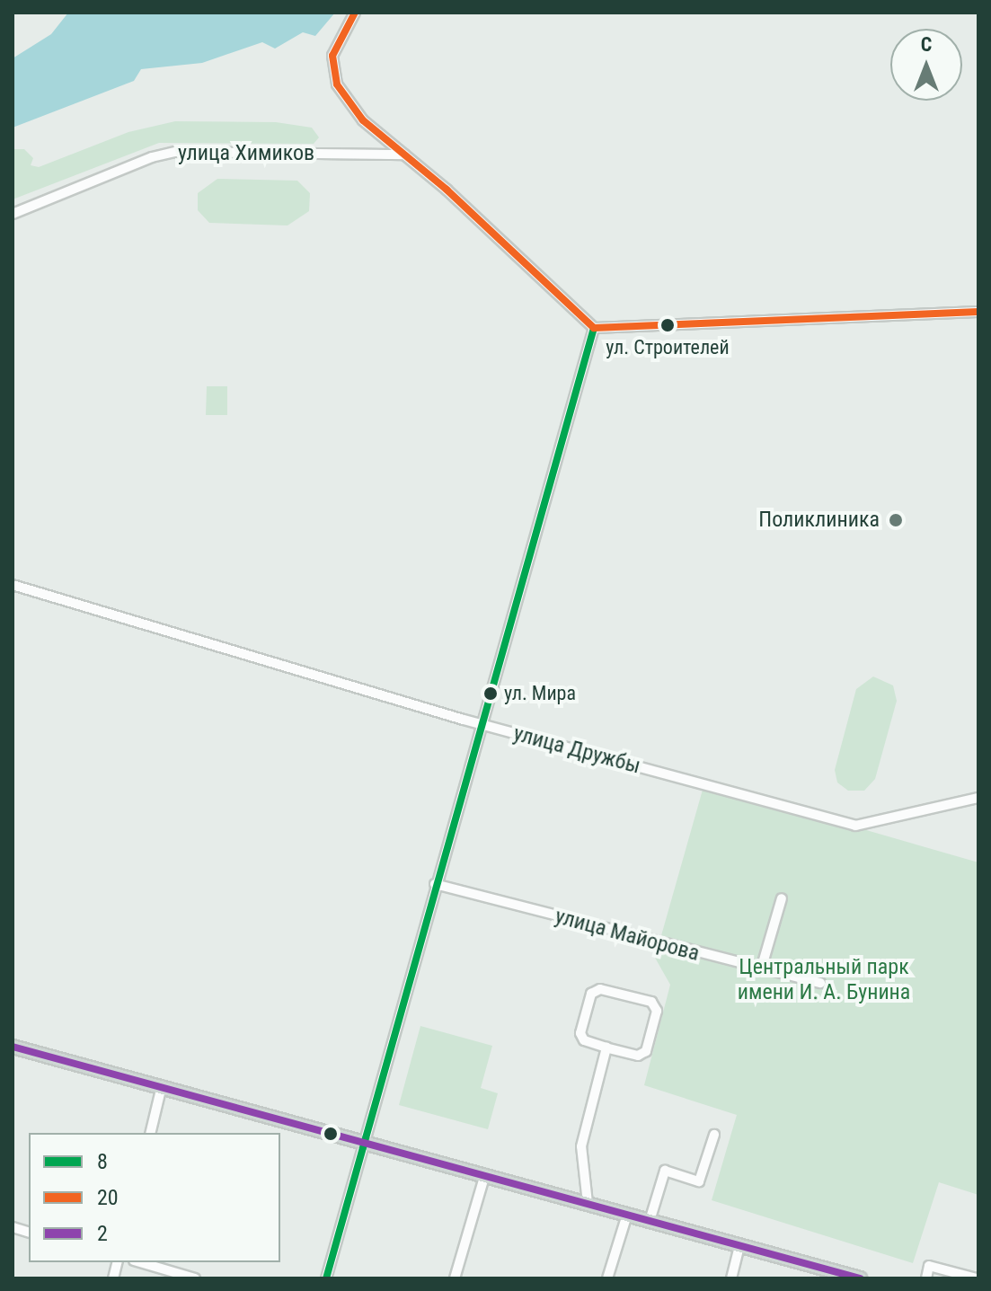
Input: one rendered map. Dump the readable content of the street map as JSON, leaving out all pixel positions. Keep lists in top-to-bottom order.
{
  "streets": {
    "street": ["улица Химиков", "улица Дружбы", "улица Майорова"]
  },
  "parks": ["Центральный парк имени И. А. Бунина"],
  "places": ["ул. Строителей", "Поликлиника", "ул. Мира"],
  "lines": ["transit line 20", "transit line 8", "transit line 2"],
  "legend": ["8", "20", "2"],
  "north": "top"
}
